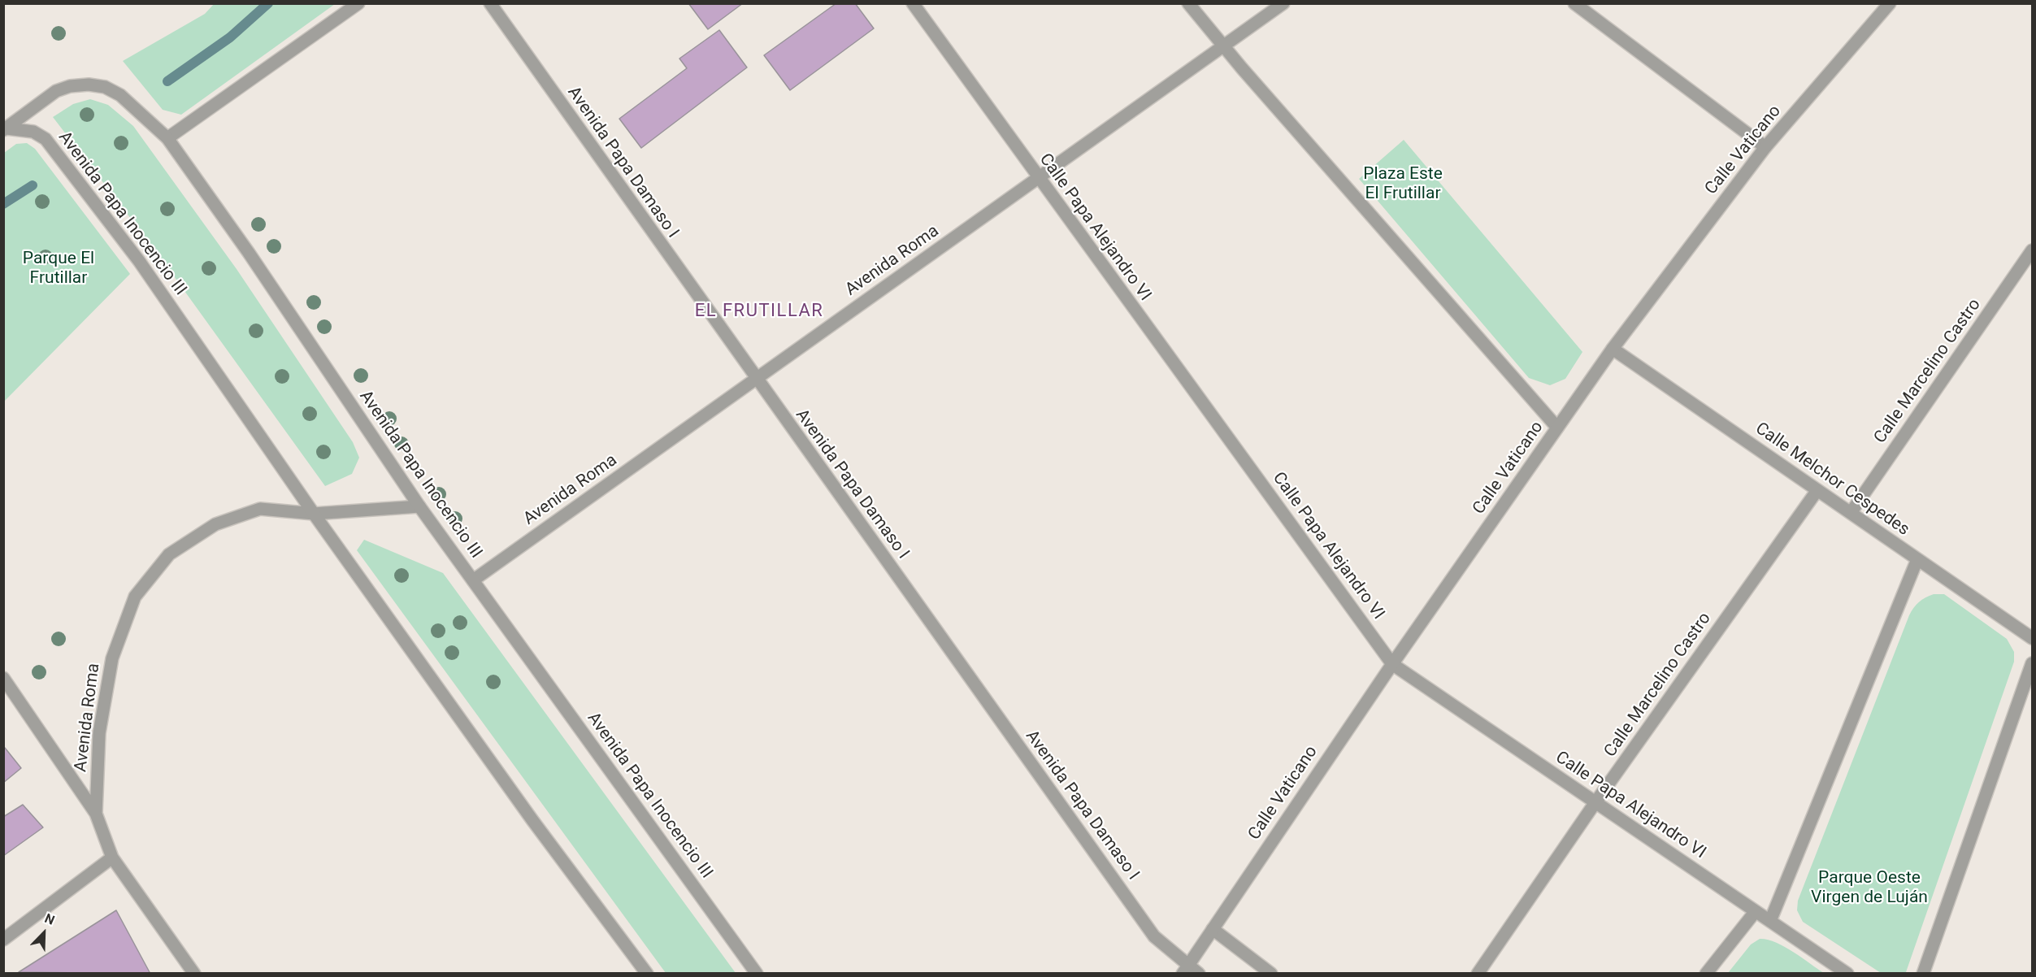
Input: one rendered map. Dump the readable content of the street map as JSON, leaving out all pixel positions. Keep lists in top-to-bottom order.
{
  "streets": {
    "street": [
      "Calle Vaticano",
      "Avenida Papa Damaso I",
      "Avenida Papa Inocencio III",
      "Calle Papa Alejandro VI",
      "Avenida Roma",
      "Calle Marcelino Castro",
      "Calle Melchor Cespedes"
    ]
  },
  "crossings": [
    ["Calle Vaticano", "Avenida Papa Damaso I"],
    ["Calle Vaticano", "Calle Papa Alejandro VI"],
    ["Calle Vaticano", "Calle Melchor Cespedes"],
    ["Avenida Papa Damaso I", "Avenida Roma"],
    ["Avenida Papa Inocencio III", "Avenida Roma"],
    ["Calle Papa Alejandro VI", "Avenida Roma"],
    ["Calle Papa Alejandro VI", "Calle Marcelino Castro"],
    ["Calle Marcelino Castro", "Calle Melchor Cespedes"]
  ],
  "districts": ["EL FRUTILLAR"],
  "parks": ["Plaza Este El Frutillar", "Parque El Frutillar", "Parque Oeste Virgen de Luján"],
  "north": "top right"
}
